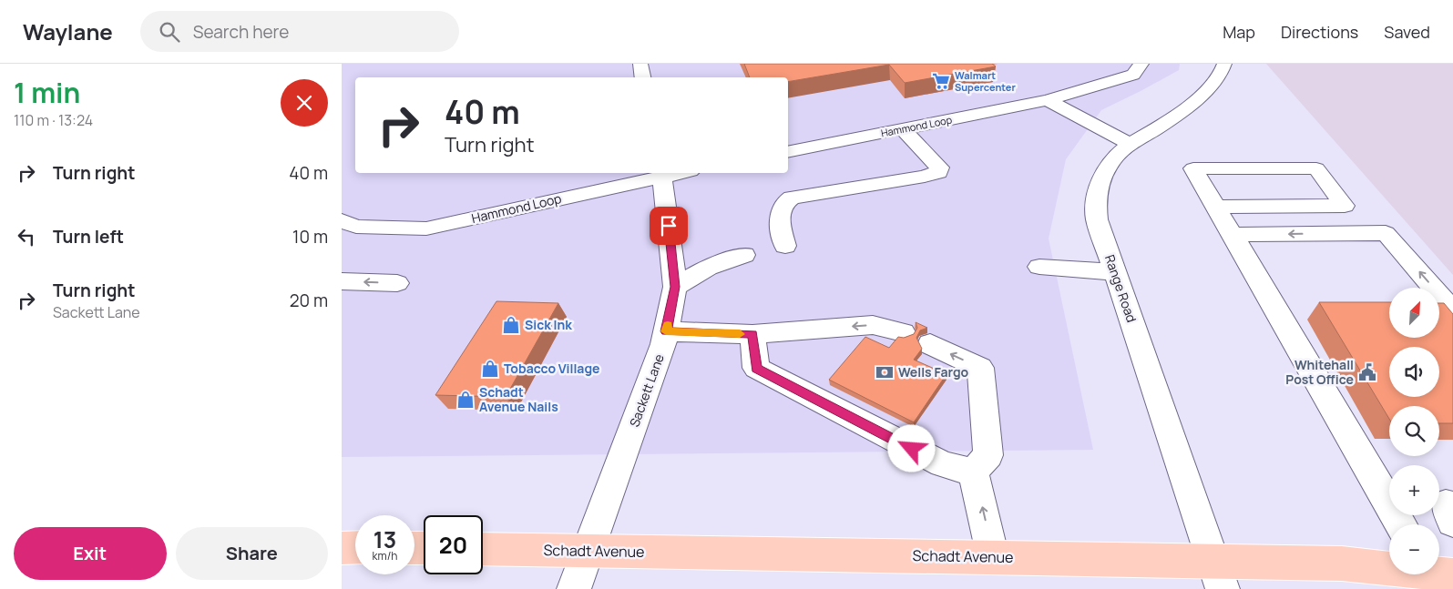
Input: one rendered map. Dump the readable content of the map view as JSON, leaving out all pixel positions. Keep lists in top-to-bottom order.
{
  "streets": {
    "main road": ["Schadt Avenue"],
    "street": ["Hammond Loop", "Range Road", "Sackett Lane"]
  },
  "crossings": [
    ["Hammond Loop", "Sackett Lane"],
    ["Range Road", "Schadt Avenue"],
    ["Sackett Lane", "Schadt Avenue"]
  ],
  "places": {
    "supermarket": ["Walmart Supercenter"],
    "shop": ["Sick Ink", "Tobacco Village", "Schadt Avenue Nails"],
    "bank": ["Wells Fargo"],
    "public building": ["Whitehall Post Office"]
  },
  "north": "top right",
  "page": {
    "header": "Waylane",
    "search": "Search here",
    "nav": ["Map", "Directions", "Saved"],
    "heading": ["1 min", "110 m · 13:24"],
    "turn": ["40 m", "Turn right"],
    "list": [
      {
        "name": "Turn right",
        "value": "40 m"
      },
      {
        "name": "Turn left",
        "value": "10 m"
      },
      {
        "name": "Turn right",
        "note": "Sackett Lane",
        "value": "20 m"
      }
    ],
    "map_buttons": ["+", "−"],
    "speed": "13 km/h",
    "limit": "20",
    "buttons": ["Exit", "Share"]
  }
}
